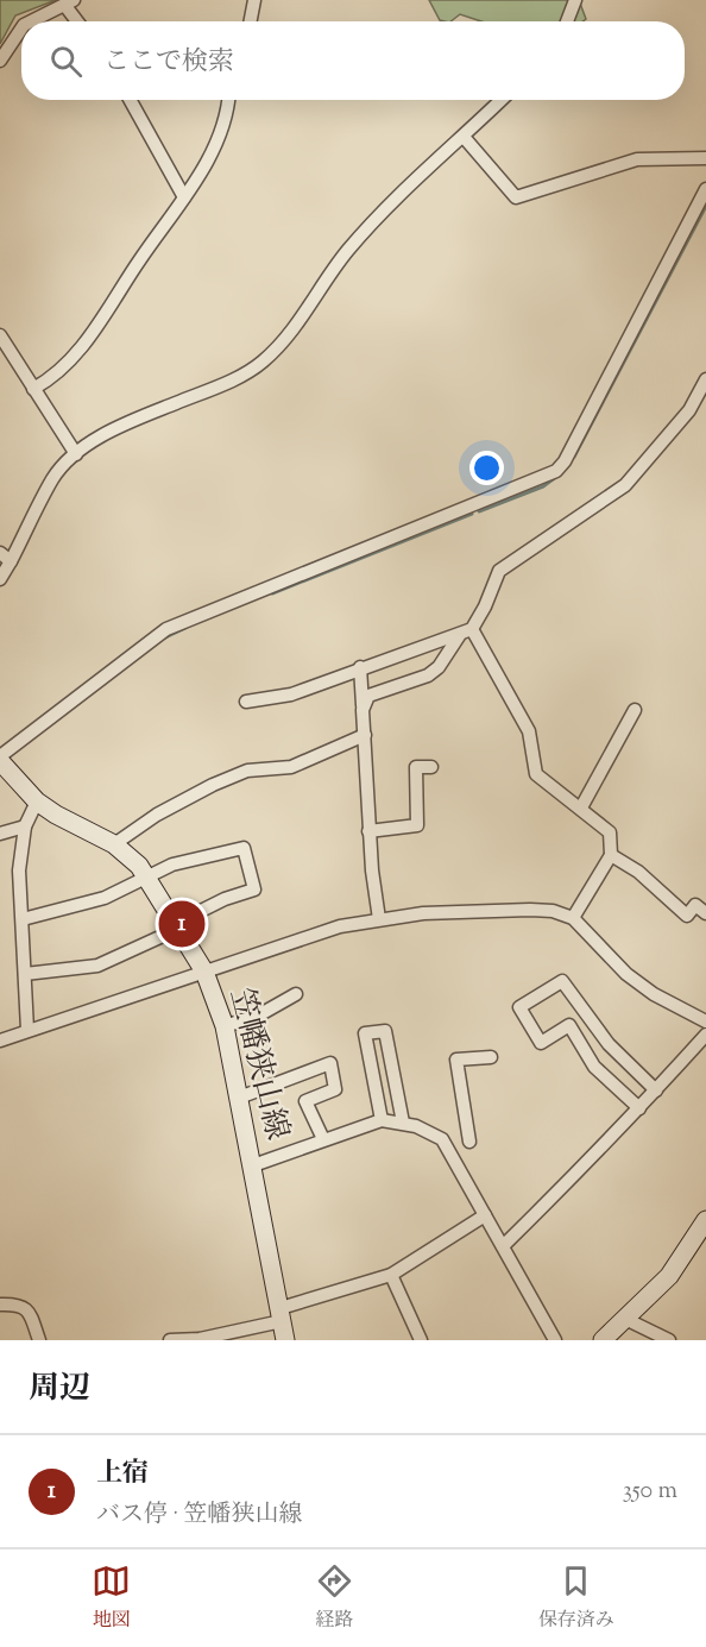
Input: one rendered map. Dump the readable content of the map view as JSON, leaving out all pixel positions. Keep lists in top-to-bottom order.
{
  "streets": {
    "main road": ["笠幡狭山線"]
  },
  "page": {
    "search": "ここで検索",
    "pins": "1",
    "heading": "周辺",
    "list": [
      {
        "mark": "1",
        "name": "上宿",
        "note": "バス停 · 笠幡狭山線",
        "value": "350 m"
      }
    ],
    "nav": ["地図", "経路", "保存済み"]
  }
}
